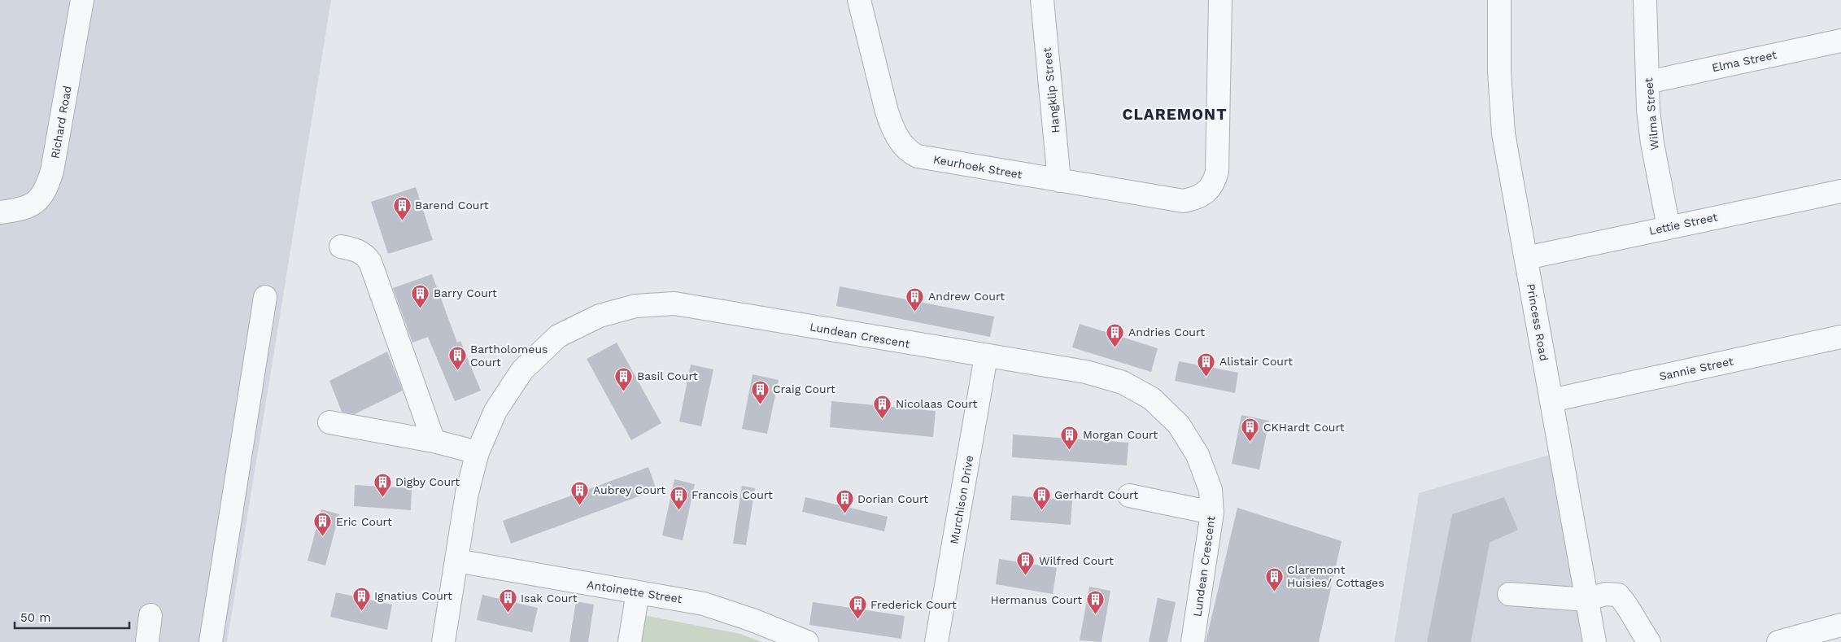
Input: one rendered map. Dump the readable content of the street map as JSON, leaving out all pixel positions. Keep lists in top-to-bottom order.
{
  "streets": {
    "street": [
      "Elma Street",
      "Hangklip Street",
      "Wilma Street",
      "Richard Road",
      "Keurhoek Street",
      "Lettie Street",
      "Princess Road",
      "Lundean Crescent",
      "Sannie Street",
      "Murchison Drive",
      "Antoinette Street"
    ]
  },
  "crossings": [
    ["Elma Street", "Wilma Street"],
    ["Hangklip Street", "Keurhoek Street"],
    ["Wilma Street", "Lettie Street"],
    ["Lettie Street", "Princess Road"],
    ["Princess Road", "Sannie Street"],
    ["Lundean Crescent", "Murchison Drive"],
    ["Lundean Crescent", "Antoinette Street"]
  ],
  "districts": ["CLAREMONT"],
  "places": {
    "building": [
      "Barend Court",
      "Barry Court",
      "Andrew Court",
      "Andries Court",
      "Bartholomeus Court",
      "Alistair Court",
      "Basil Court",
      "Craig Court",
      "Nicolaas Court",
      "CKHardt Court",
      "Morgan Court",
      "Digby Court",
      "Aubrey Court",
      "Francois Court",
      "Gerhardt Court",
      "Dorian Court",
      "Eric Court",
      "Wilfred Court",
      "Claremont Huisies/ Cottages",
      "Ignatius Court",
      "Isak Court",
      "Hermanus Court",
      "Frederick Court"
    ]
  },
  "scale_bar": "50 m"
}
